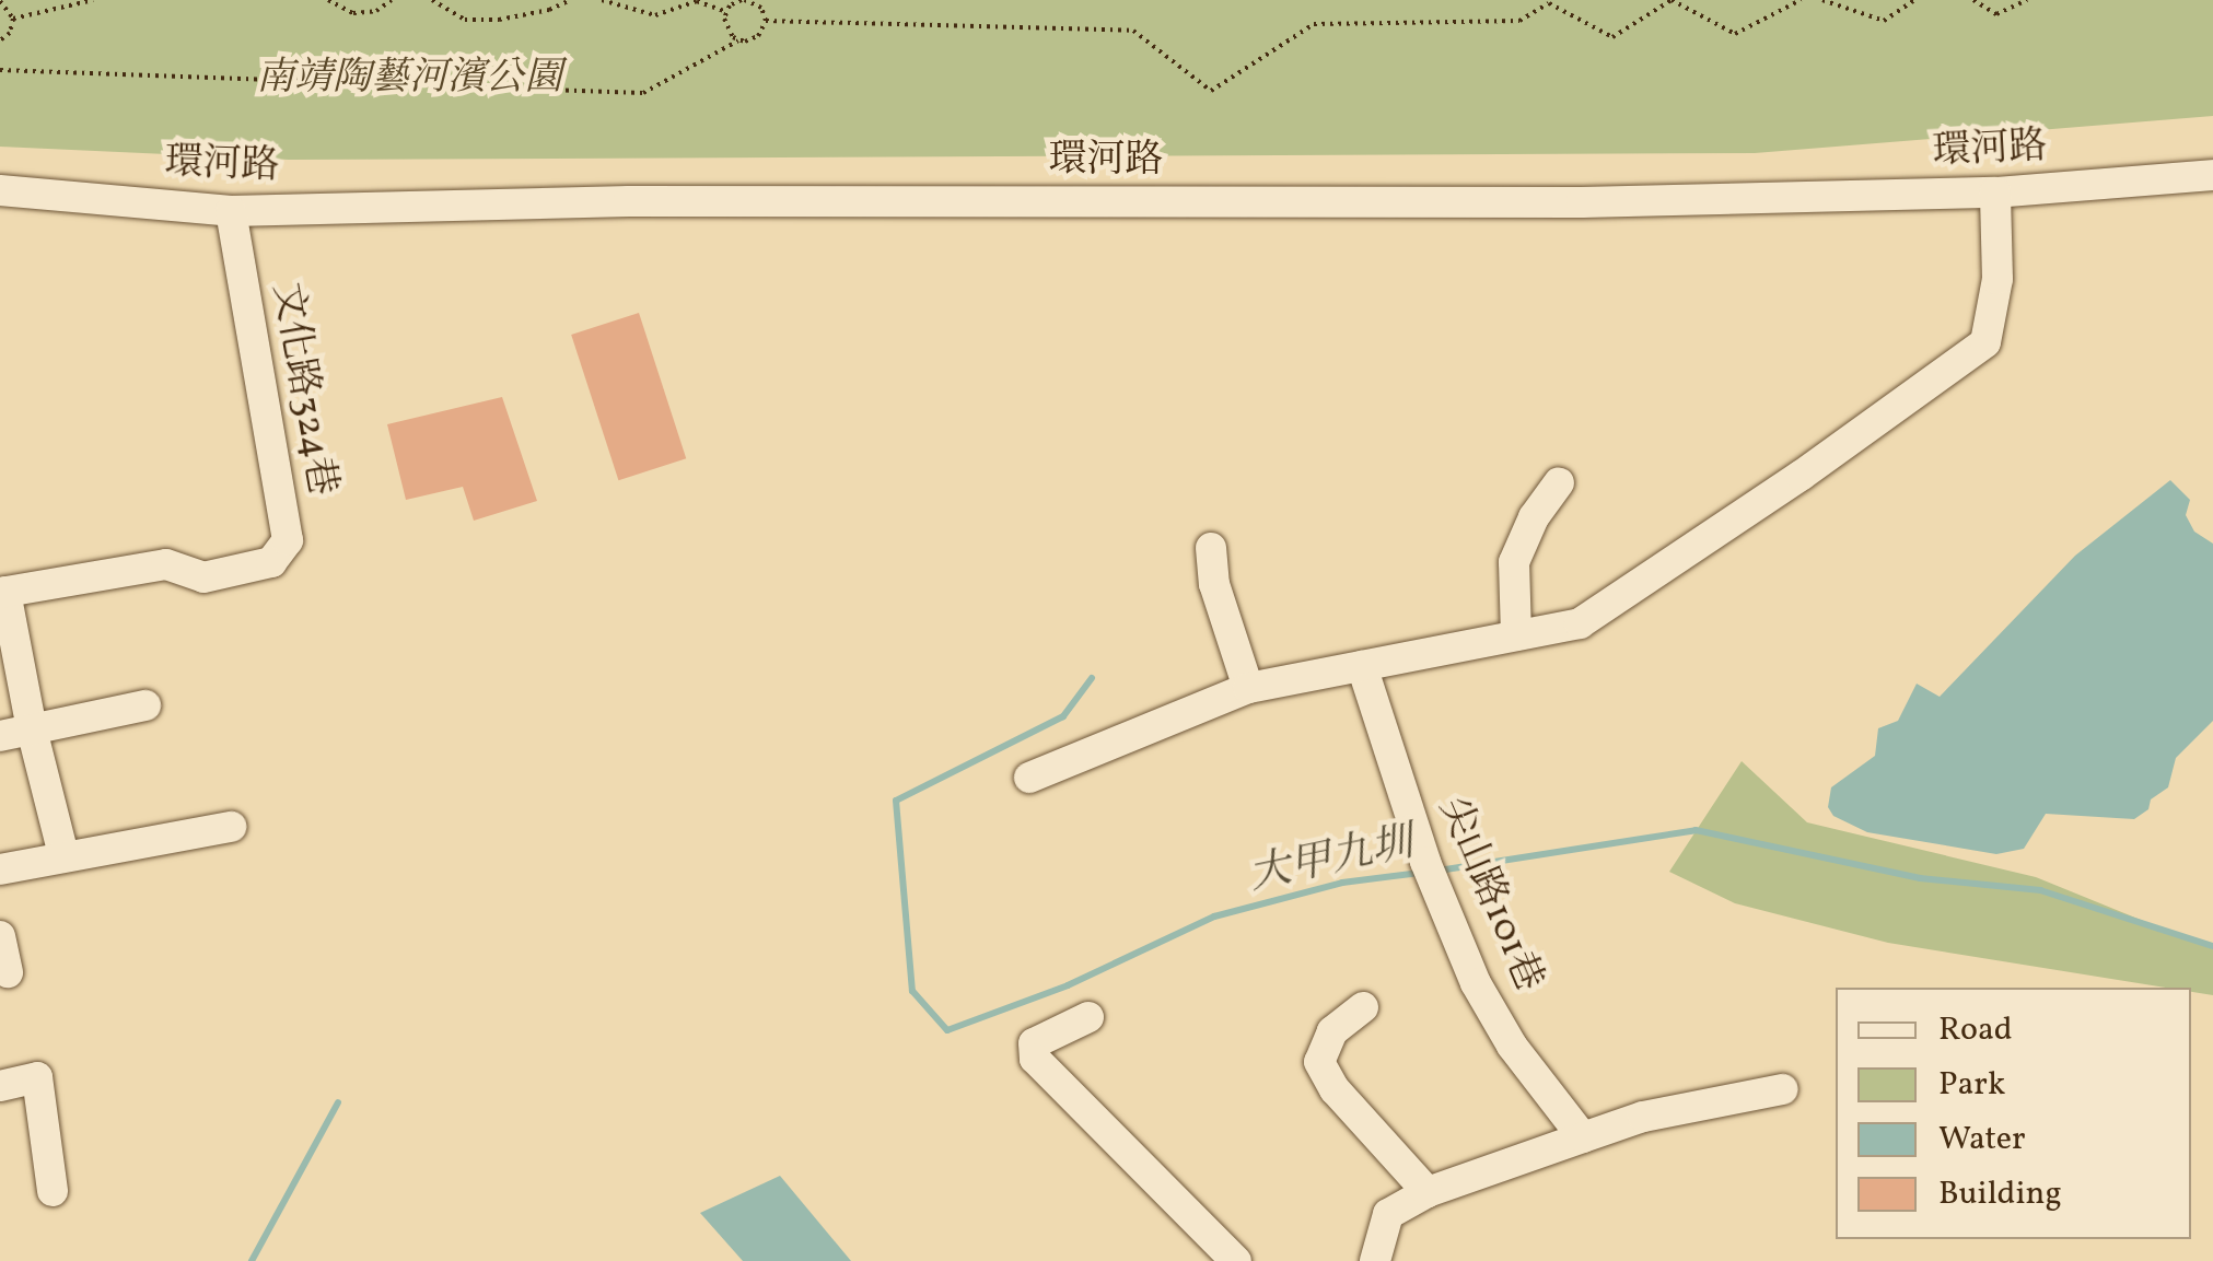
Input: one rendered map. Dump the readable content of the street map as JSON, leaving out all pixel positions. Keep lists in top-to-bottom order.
{
  "streets": {
    "street": ["環河路", "文化路324巷", "尖山路101巷"]
  },
  "crossings": [
    ["環河路", "文化路324巷"]
  ],
  "water": ["大甲九圳"],
  "parks": ["南靖陶藝河濱公園"],
  "legend": [
    "Road",
    "Park",
    "Water",
    "Building"
  ]
}
